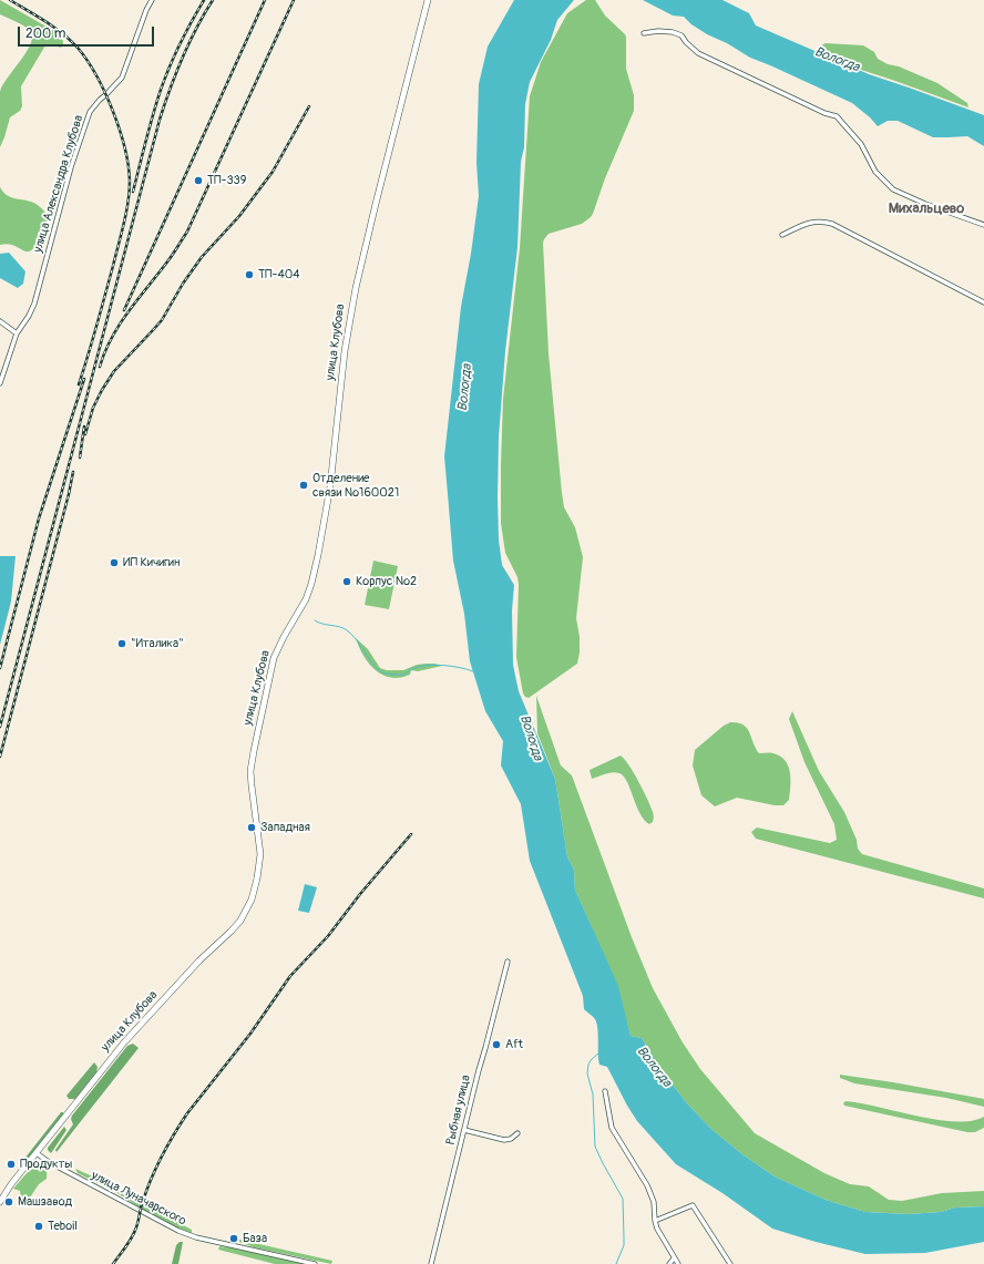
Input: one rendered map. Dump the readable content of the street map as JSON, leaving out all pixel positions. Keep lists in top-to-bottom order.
{
  "streets": {
    "main road": ["улица Клубова"],
    "street": ["улица Александра Клубова", "Рыбная улица", "улица Луначарского"]
  },
  "crossings": [
    ["улица Клубова", "улица Луначарского"]
  ],
  "districts": ["Михальцево"],
  "water": ["Вологда"],
  "places": [
    "ТП-339",
    "ТП-404",
    "Отделение связи №160021",
    "ИП Кичигин",
    "Корпус №2",
    "\"Италика\"",
    "Западная",
    "Aft",
    "Продукты",
    "Машзавод",
    "Teboil",
    "База"
  ],
  "scale_bar": "200 m"
}
